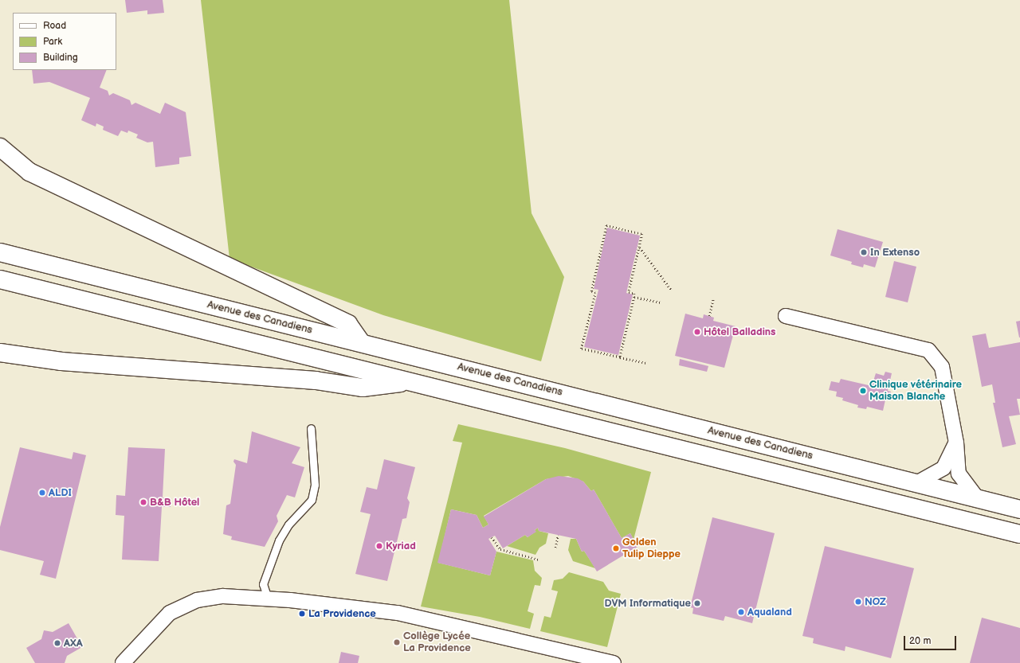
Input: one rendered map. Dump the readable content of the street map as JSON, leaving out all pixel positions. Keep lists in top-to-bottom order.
{
  "streets": {
    "main road": ["Avenue des Canadiens"]
  },
  "places": [
    "In Extenso",
    "Hôtel Balladins",
    "Clinique vétérinaire Maison Blanche",
    "ALDI",
    "B&B Hôtel",
    "Kyriad",
    "Golden Tulip Dieppe",
    "NOZ",
    "DVM Informatique",
    "Aqualand",
    "La Providence",
    "Collège Lycée La Providence",
    "AXA"
  ],
  "legend": ["Road", "Park", "Building"],
  "scale_bar": "20 m"
}
